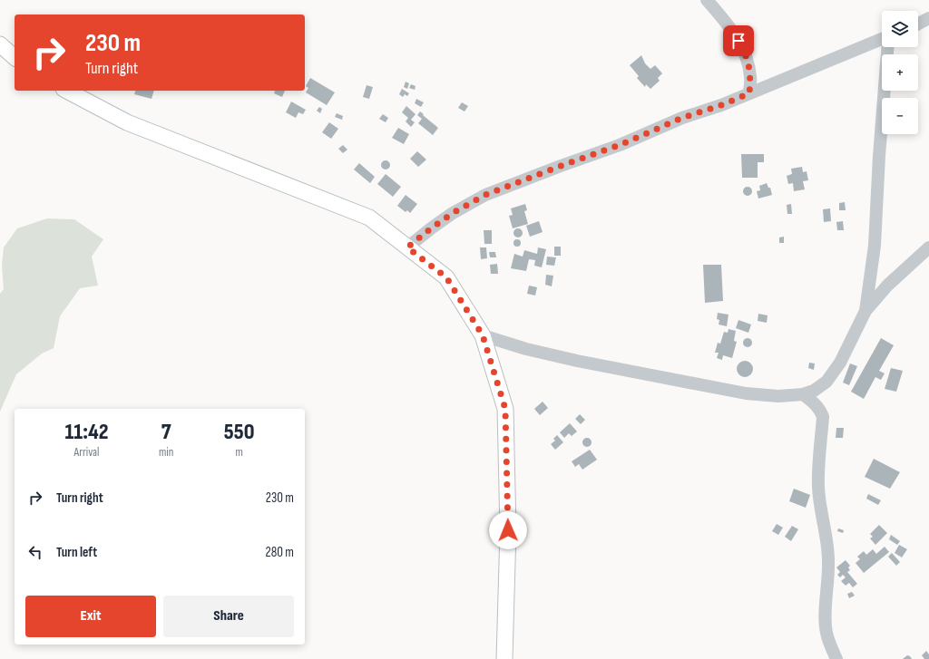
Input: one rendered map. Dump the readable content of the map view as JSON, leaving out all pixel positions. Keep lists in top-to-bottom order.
{
  "page": {
    "map_buttons": ["+", "−"],
    "turn": ["230 m", "Turn right"],
    "eta": [
      "11:42",
      "Arrival",
      "7",
      "min",
      "550",
      "m"
    ],
    "list": [
      {
        "name": "Turn right",
        "value": "230 m"
      },
      {
        "name": "Turn left",
        "value": "280 m"
      }
    ],
    "buttons": ["Exit", "Share"]
  }
}
